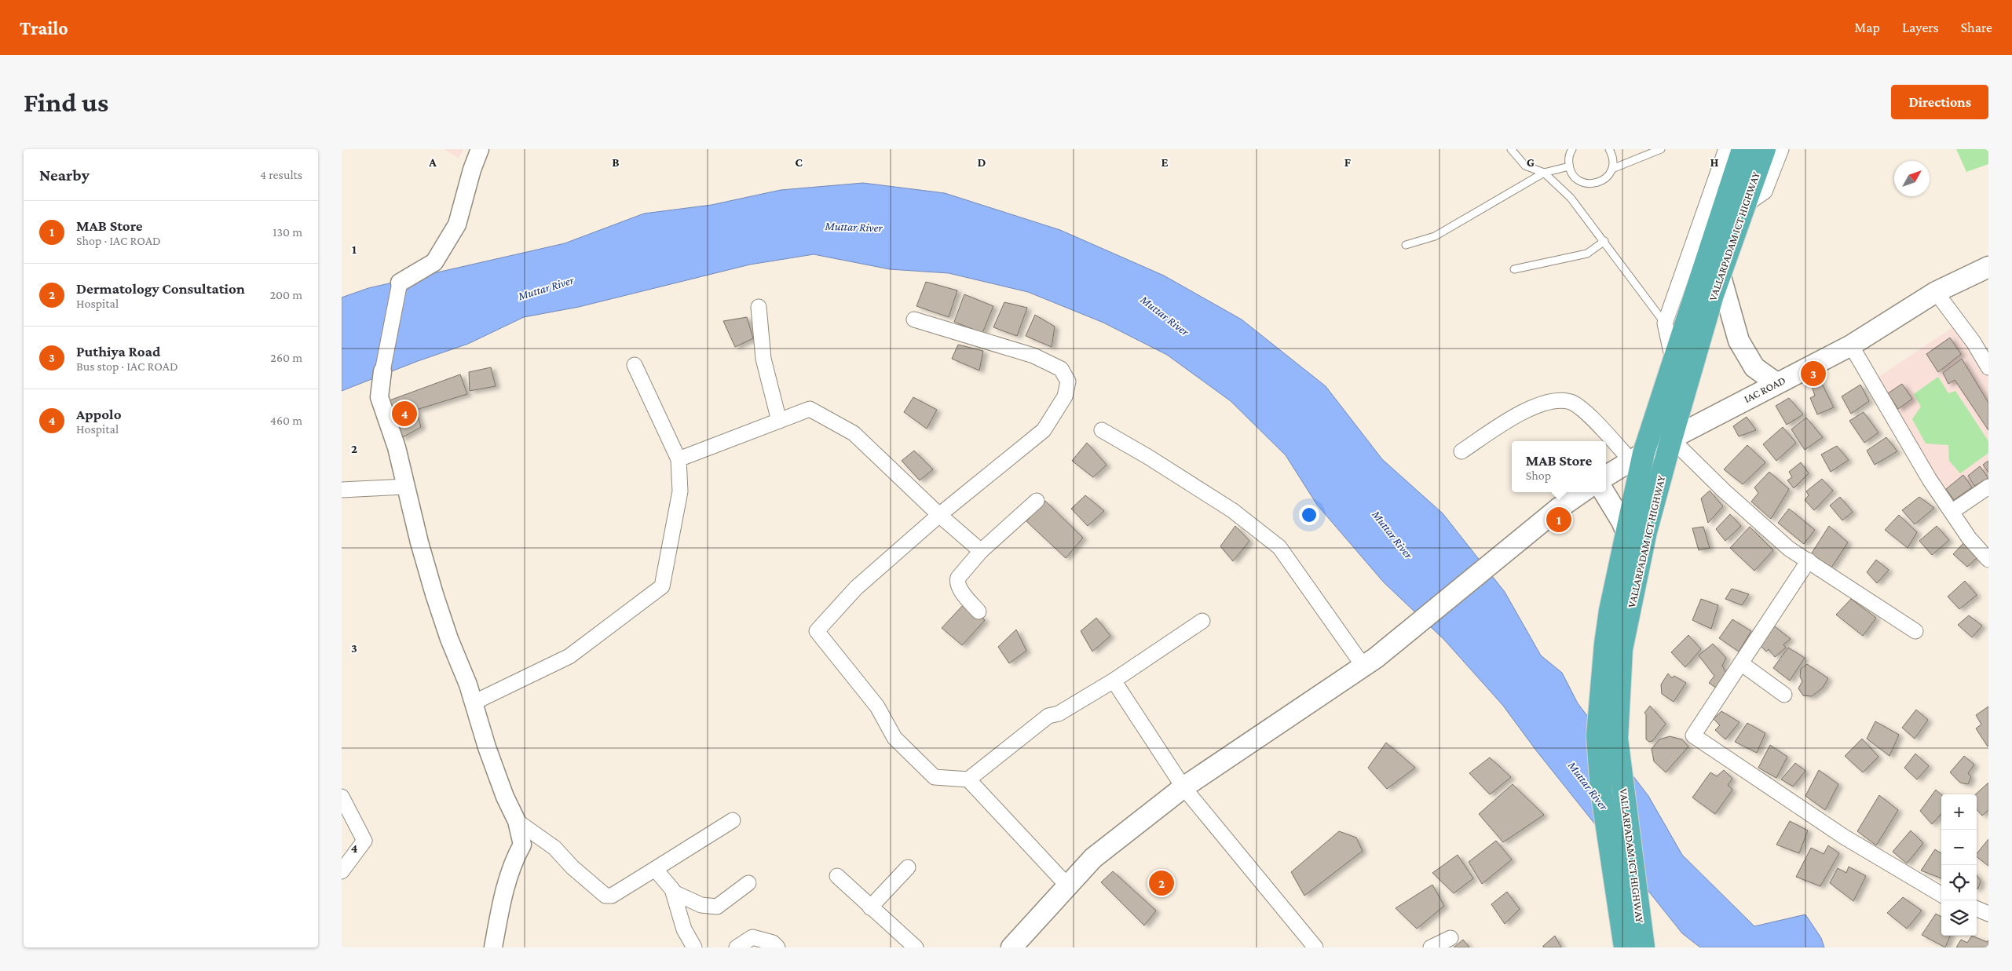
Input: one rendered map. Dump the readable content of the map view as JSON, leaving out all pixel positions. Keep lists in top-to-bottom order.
{
  "streets": {
    "highway": ["VALLARPADAM ICT HIGHWAY"],
    "main road": ["IAC ROAD"]
  },
  "crossings": [
    ["VALLARPADAM ICT HIGHWAY", "IAC ROAD"]
  ],
  "water": ["Muttar River"],
  "north": "top right",
  "page": {
    "header": "Trailo",
    "nav": ["Map", "Layers", "Share"],
    "buttons": "Directions",
    "title": "Find us",
    "heading": ["Nearby", "4 results"],
    "list": [
      {
        "mark": "1",
        "name": "MAB Store",
        "note": "Shop · IAC ROAD",
        "value": "130 m"
      },
      {
        "mark": "2",
        "name": "Dermatology Consultation",
        "note": "Hospital",
        "value": "200 m"
      },
      {
        "mark": "3",
        "name": "Puthiya Road",
        "note": "Bus stop · IAC ROAD",
        "value": "260 m"
      },
      {
        "mark": "4",
        "name": "Appolo",
        "note": "Hospital",
        "value": "460 m"
      }
    ],
    "pins": [
      "3",
      "4",
      "1",
      "2"
    ],
    "popup": ["MAB Store", "Shop"],
    "map_buttons": ["+", "−"]
  },
  "grid": {
    "columns": [
      "A",
      "B",
      "C",
      "D",
      "E",
      "F",
      "G",
      "H"
    ],
    "rows": [
      "1",
      "2",
      "3",
      "4"
    ]
  }
}
